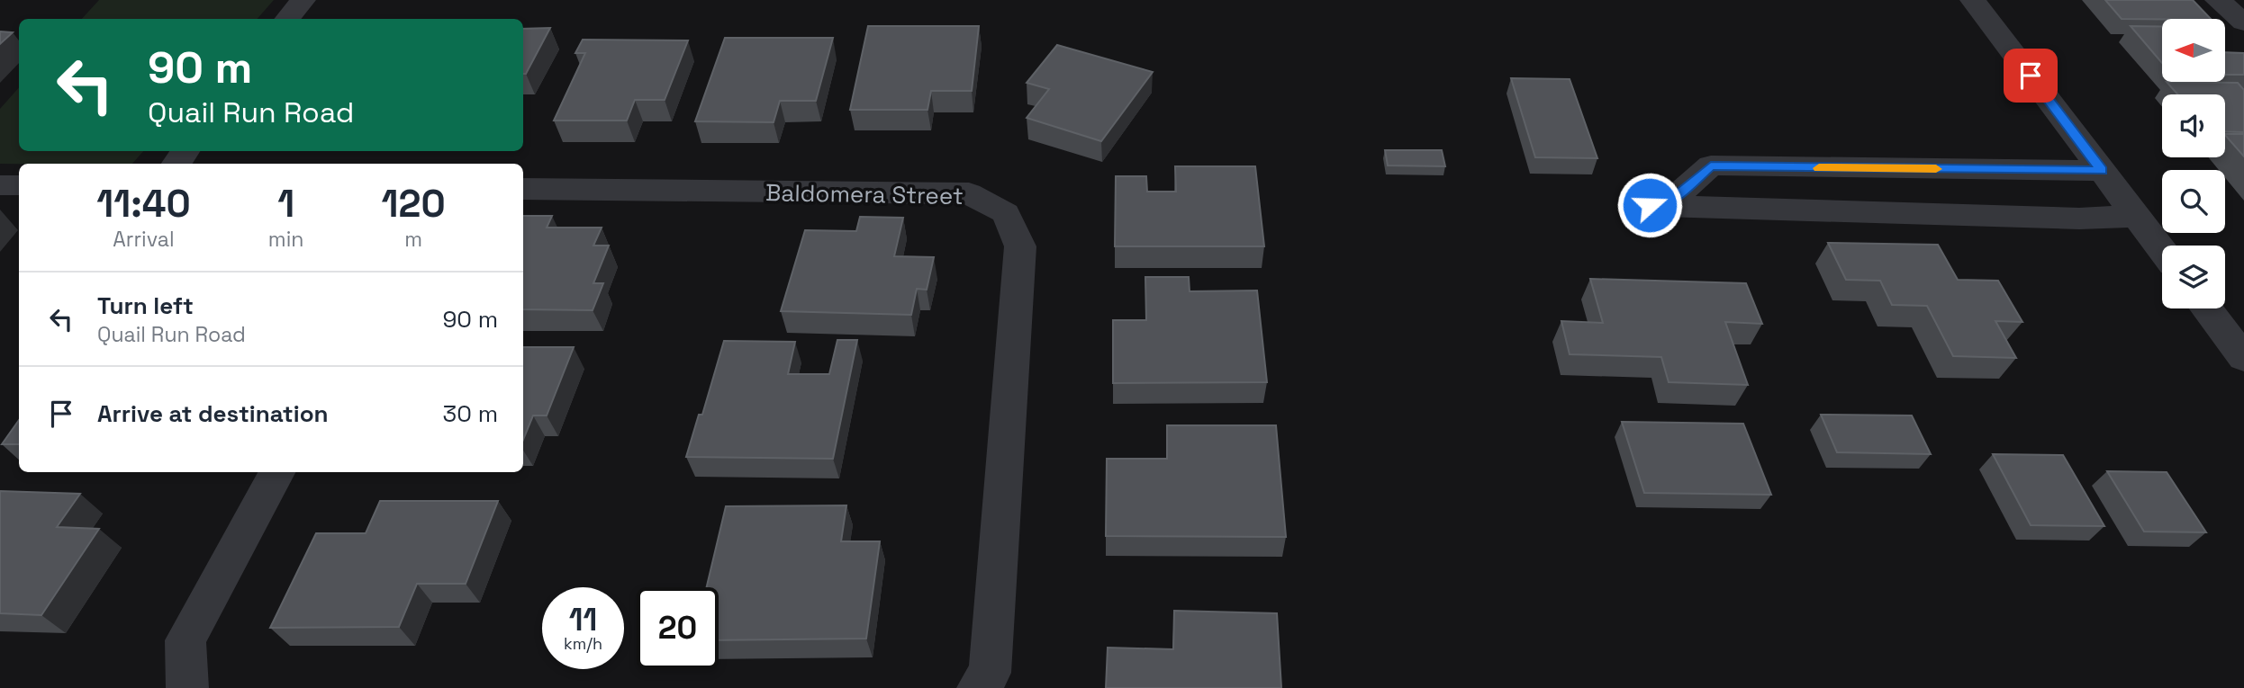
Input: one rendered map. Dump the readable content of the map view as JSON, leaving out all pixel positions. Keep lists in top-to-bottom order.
{
  "streets": {
    "street": ["Baldomera Street"]
  },
  "north": "left",
  "page": {
    "turn": ["90 m", "Quail Run Road"],
    "eta": [
      "11:40",
      "Arrival",
      "1",
      "min",
      "120",
      "m"
    ],
    "list": [
      {
        "name": "Turn left",
        "note": "Quail Run Road",
        "value": "90 m"
      },
      {
        "name": "Arrive at destination",
        "value": "30 m"
      }
    ],
    "speed": "11 km/h",
    "limit": "20"
  }
}
